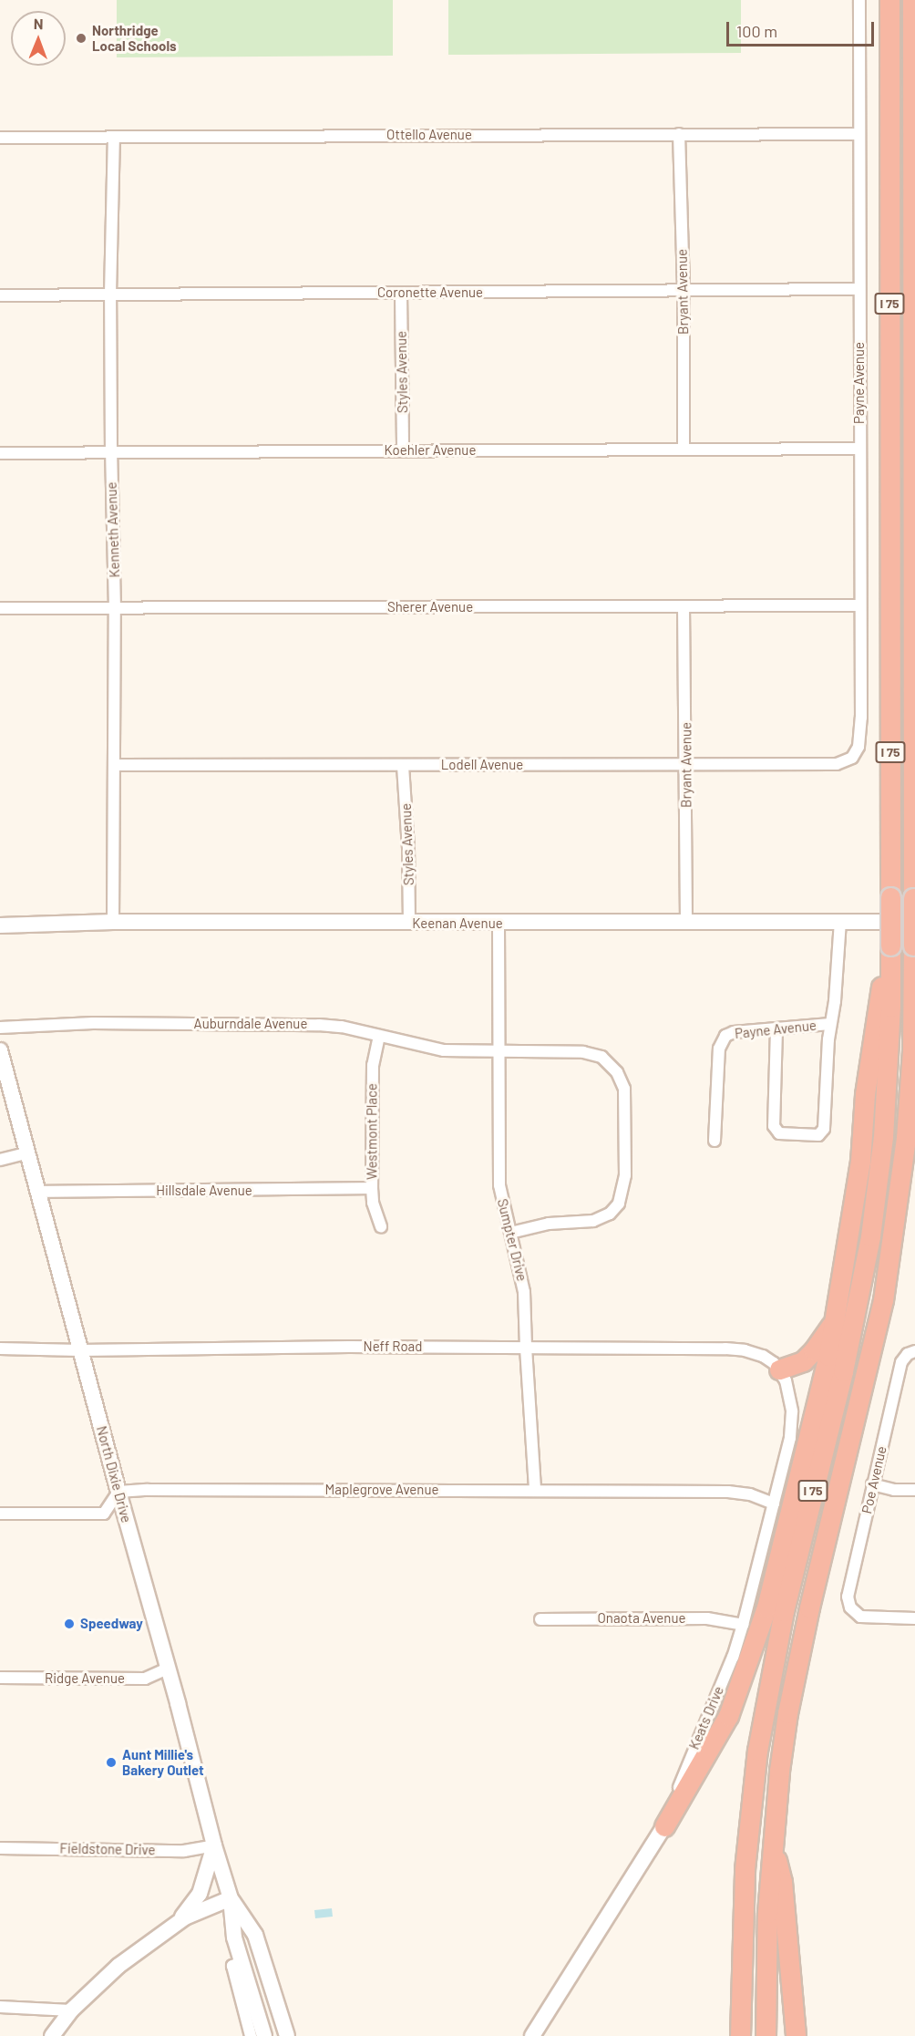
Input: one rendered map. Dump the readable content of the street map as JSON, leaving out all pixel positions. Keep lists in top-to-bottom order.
{
  "streets": {
    "highway": ["I 75"],
    "main road": ["Keenan Avenue", "North Dixie Drive", "Keats Drive"],
    "street": [
      "Ottello Avenue",
      "Bryant Avenue",
      "Coronette Avenue",
      "Styles Avenue",
      "Payne Avenue",
      "Koehler Avenue",
      "Kenneth Avenue",
      "Sherer Avenue",
      "Lodell Avenue",
      "Auburndale Avenue",
      "Westmont Place",
      "Hillsdale Avenue",
      "Sumpter Drive",
      "Neff Road",
      "Poe Avenue",
      "Maplegrove Avenue",
      "Onaota Avenue",
      "Ridge Avenue",
      "Fieldstone Drive"
    ]
  },
  "crossings": [
    ["Ottello Avenue", "Bryant Avenue"],
    ["Ottello Avenue", "Payne Avenue"],
    ["Ottello Avenue", "Kenneth Avenue"],
    ["Bryant Avenue", "Coronette Avenue"],
    ["Bryant Avenue", "Koehler Avenue"],
    ["Bryant Avenue", "Sherer Avenue"],
    ["Bryant Avenue", "Lodell Avenue"],
    ["Bryant Avenue", "Keenan Avenue"],
    ["Coronette Avenue", "Styles Avenue"],
    ["Coronette Avenue", "Payne Avenue"],
    ["Coronette Avenue", "Kenneth Avenue"],
    ["Styles Avenue", "Koehler Avenue"],
    ["Styles Avenue", "Lodell Avenue"],
    ["Styles Avenue", "Keenan Avenue"],
    ["Payne Avenue", "Koehler Avenue"],
    ["Payne Avenue", "Sherer Avenue"],
    ["Payne Avenue", "Lodell Avenue"],
    ["Payne Avenue", "Keenan Avenue"],
    ["Koehler Avenue", "Kenneth Avenue"],
    ["Kenneth Avenue", "Sherer Avenue"],
    ["Kenneth Avenue", "Lodell Avenue"],
    ["Kenneth Avenue", "Keenan Avenue"],
    ["Keenan Avenue", "Sumpter Drive"],
    ["Auburndale Avenue", "Westmont Place"],
    ["Auburndale Avenue", "Sumpter Drive"],
    ["Westmont Place", "Hillsdale Avenue"],
    ["Hillsdale Avenue", "North Dixie Drive"],
    ["Sumpter Drive", "Neff Road"],
    ["Sumpter Drive", "Maplegrove Avenue"],
    ["Neff Road", "North Dixie Drive"],
    ["Neff Road", "Keats Drive"],
    ["North Dixie Drive", "Maplegrove Avenue"],
    ["North Dixie Drive", "Ridge Avenue"],
    ["North Dixie Drive", "Fieldstone Drive"],
    ["Maplegrove Avenue", "Keats Drive"],
    ["Onaota Avenue", "Keats Drive"]
  ],
  "places": ["Northridge Local Schools", "Speedway", "Aunt Millie's Bakery Outlet"],
  "scale_bar": "100 m",
  "north": "top"
}
